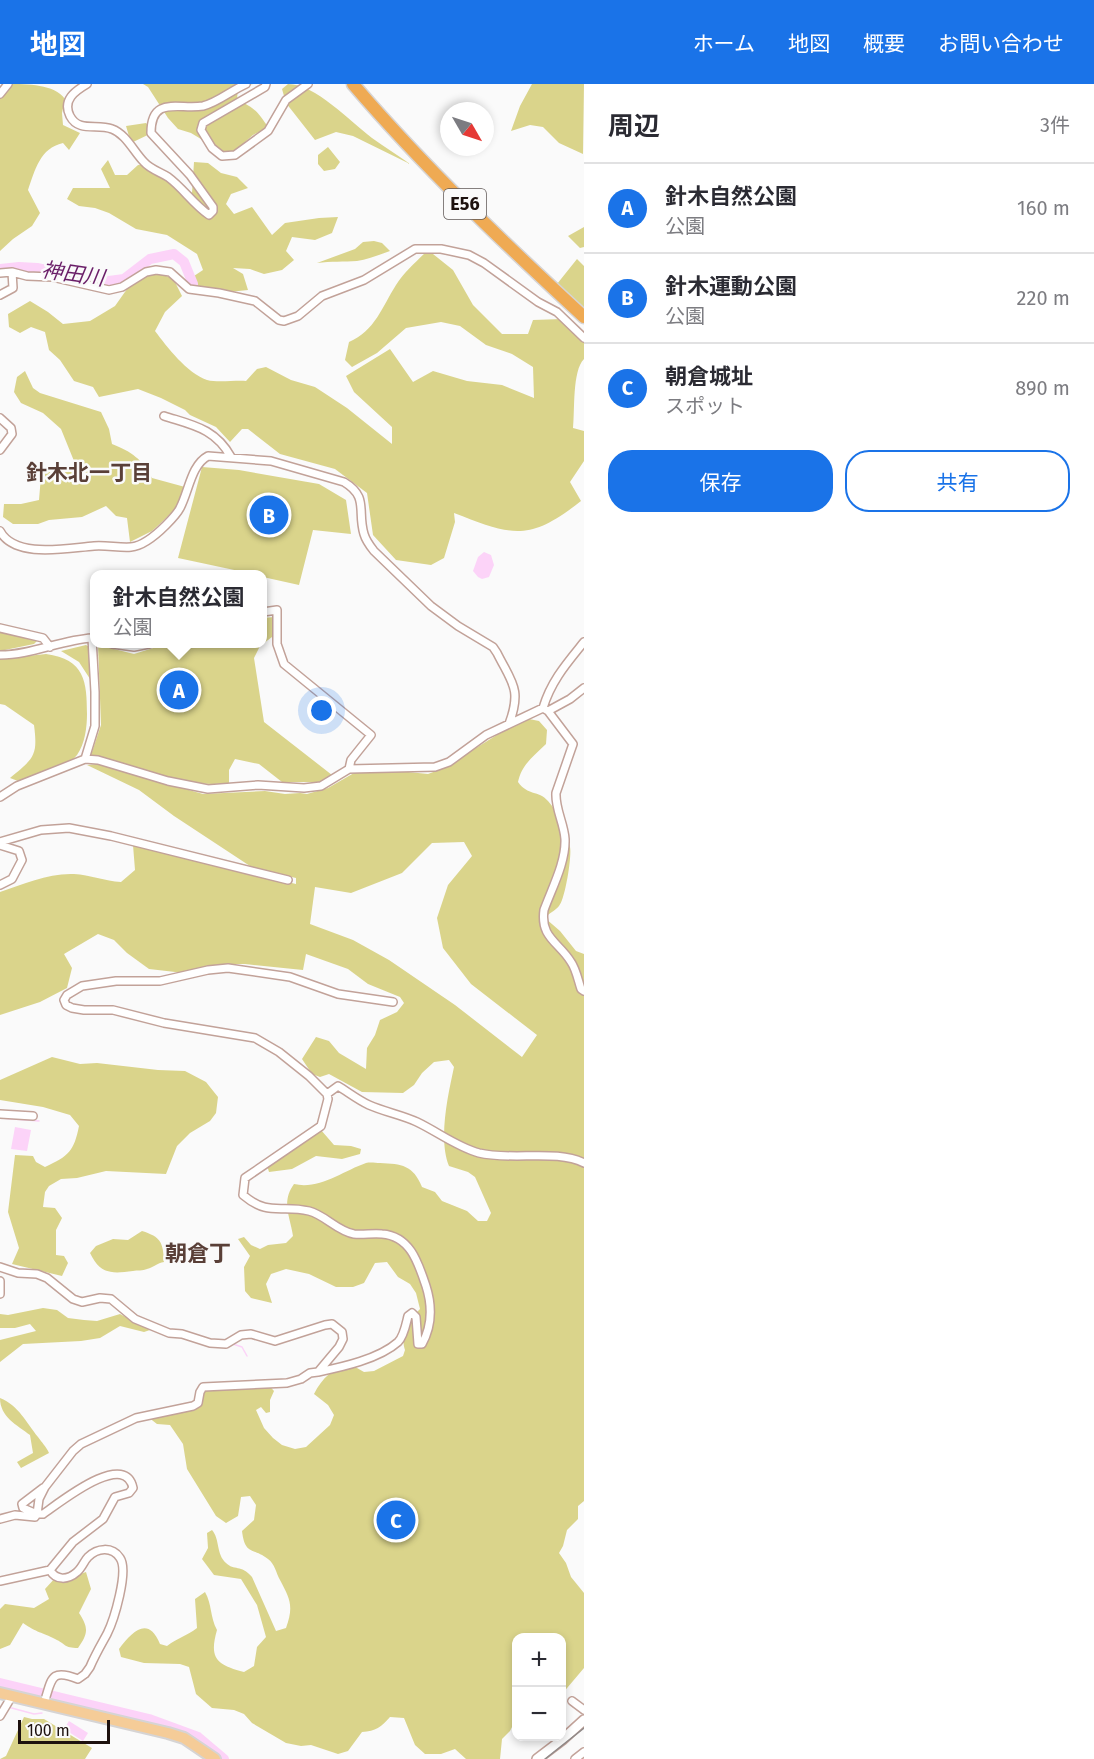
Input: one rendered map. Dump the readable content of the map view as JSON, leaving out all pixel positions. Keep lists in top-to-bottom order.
{
  "streets": {
    "highway": ["E56"]
  },
  "districts": ["針木北一丁目", "朝倉丁"],
  "water": ["神田川"],
  "scale_bar": "100 m",
  "north": "bottom right",
  "page": {
    "header": "地図",
    "nav": [
      "ホーム",
      "地図",
      "概要",
      "お問い合わせ"
    ],
    "heading": ["周辺", "3件"],
    "list": [
      {
        "mark": "A",
        "name": "針木自然公園",
        "note": "公園",
        "value": "160 m"
      },
      {
        "mark": "B",
        "name": "針木運動公園",
        "note": "公園",
        "value": "220 m"
      },
      {
        "mark": "C",
        "name": "朝倉城址",
        "note": "スポット",
        "value": "890 m"
      }
    ],
    "buttons": ["保存", "共有"],
    "pins": ["B", "A", "C"],
    "popup": ["針木自然公園", "公園"],
    "map_buttons": ["+", "−"],
    "scale": "100 m"
  }
}
